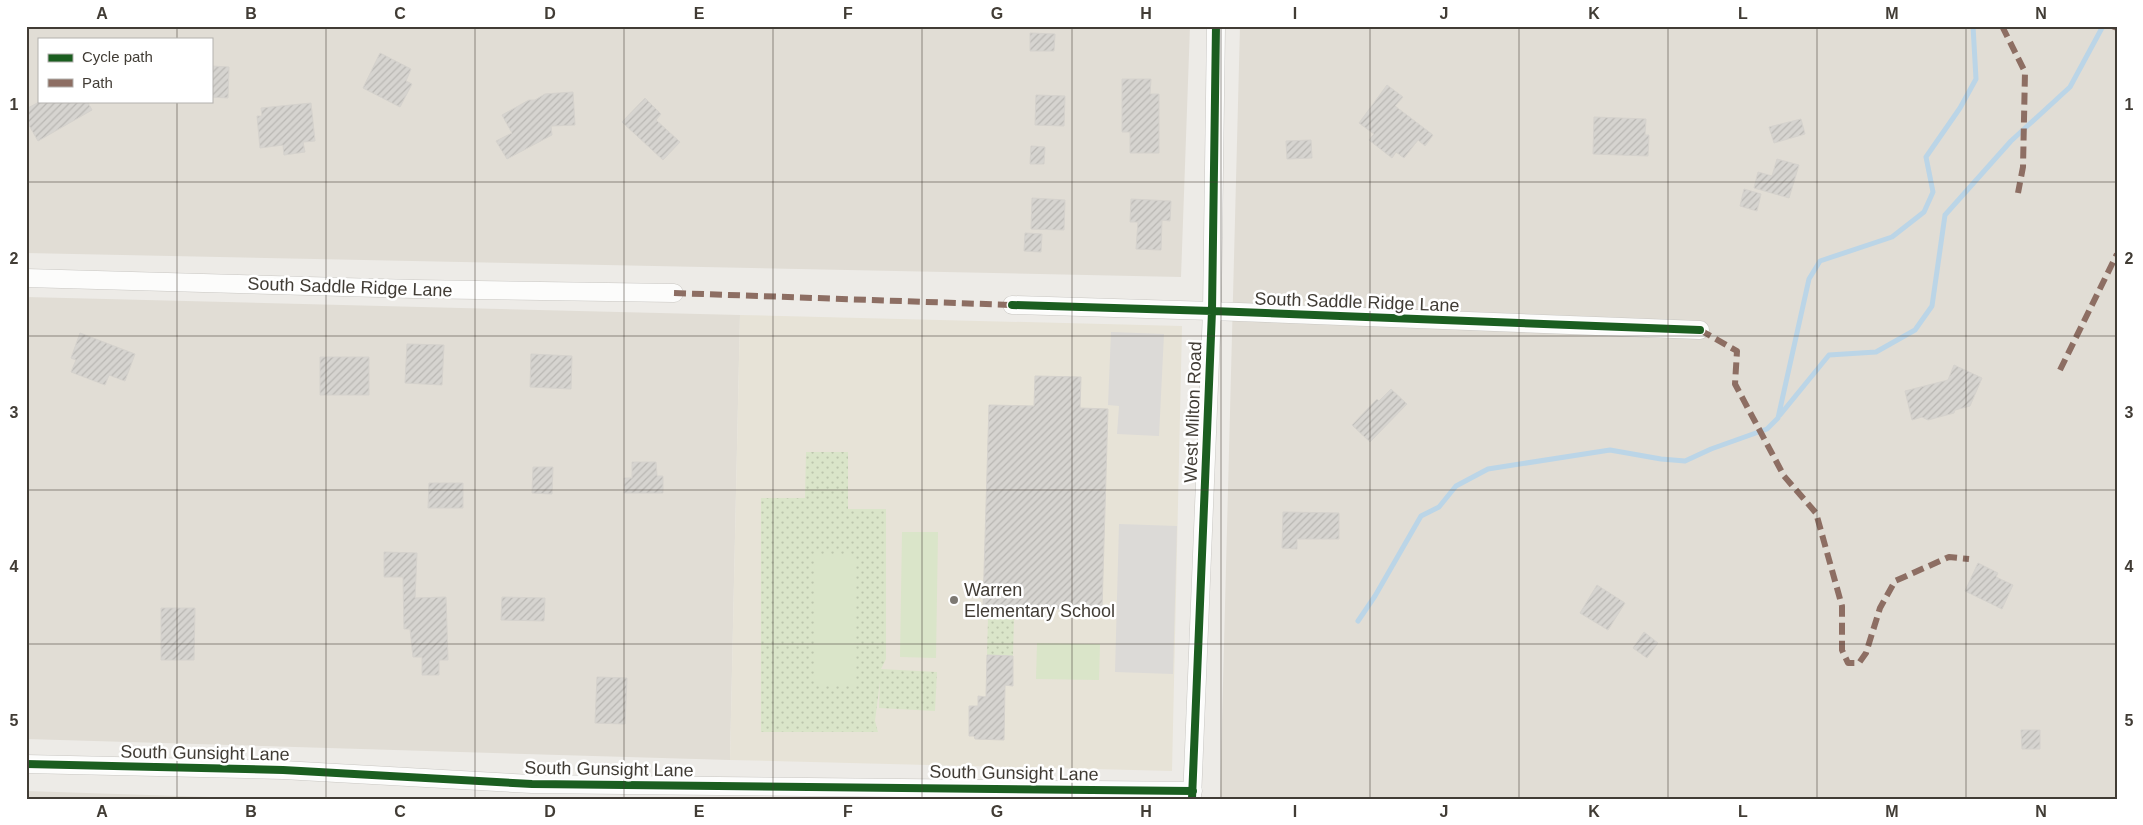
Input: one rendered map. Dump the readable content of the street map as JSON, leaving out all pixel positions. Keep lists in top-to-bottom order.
{
  "streets": {
    "street": ["South Saddle Ridge Lane", "West Milton Road", "South Gunsight Lane"]
  },
  "crossings": [
    ["South Saddle Ridge Lane", "West Milton Road"],
    ["West Milton Road", "South Gunsight Lane"]
  ],
  "places": ["Warren Elementary School"],
  "legend": ["Cycle path", "Path"],
  "grid": {
    "columns": [
      "A",
      "B",
      "C",
      "D",
      "E",
      "F",
      "G",
      "H",
      "I",
      "J",
      "K",
      "L",
      "M",
      "N"
    ],
    "rows": [
      "1",
      "2",
      "3",
      "4",
      "5"
    ]
  }
}
